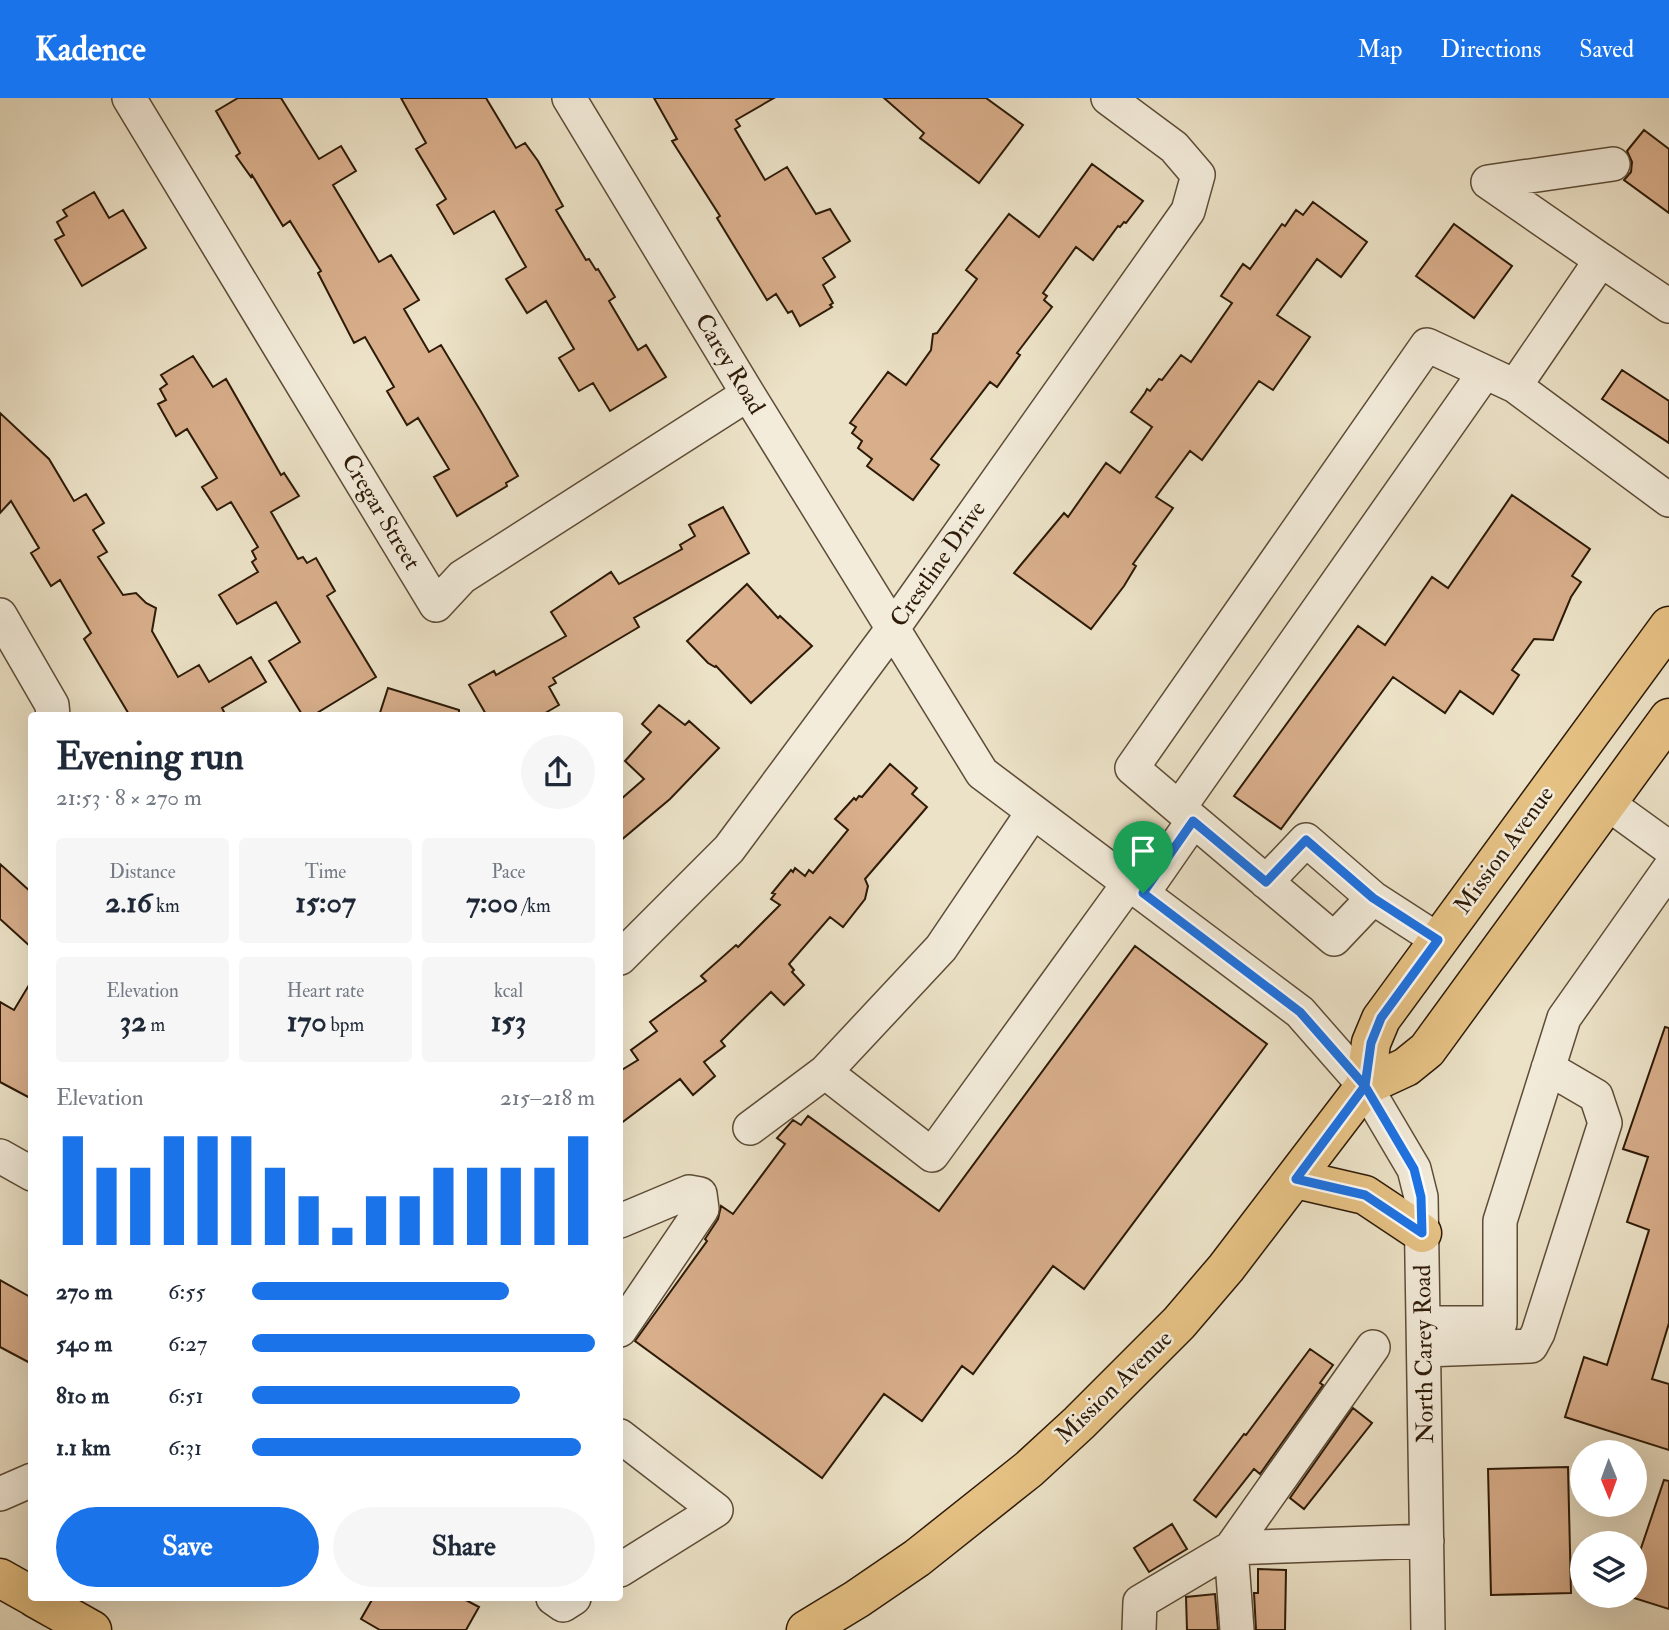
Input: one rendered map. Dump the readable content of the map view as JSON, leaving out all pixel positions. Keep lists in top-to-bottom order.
{
  "streets": {
    "main road": ["Mission Avenue"],
    "street": [
      "Carey Road",
      "Cregar Street",
      "Crestline Drive",
      "North Carey Road"
    ]
  },
  "crossings": [
    ["Carey Road", "Cregar Street"],
    ["Carey Road", "Crestline Drive"],
    ["Carey Road", "North Carey Road"],
    ["Crestline Drive", "North Carey Road"],
    ["Mission Avenue", "North Carey Road"]
  ],
  "north": "bottom",
  "page": {
    "header": "Kadence",
    "nav": ["Map", "Directions", "Saved"],
    "heading": ["Evening run", "21:53 · 8 × 270 m"],
    "stats": [
      ["Distance", "2.16 km"],
      ["Time", "15:07"],
      ["Pace", "7:00 /km"],
      ["Elevation", "32 m"],
      ["Heart rate", "170 bpm"],
      ["kcal", "153"]
    ],
    "chart": ["Elevation", "215–218 m"],
    "list": [
      {
        "name": "270 m",
        "note": "6:55"
      },
      {
        "name": "540 m",
        "note": "6:27"
      },
      {
        "name": "810 m",
        "note": "6:51"
      },
      {
        "name": "1.1 km",
        "note": "6:31"
      }
    ],
    "buttons": ["Save", "Share"]
  }
}
